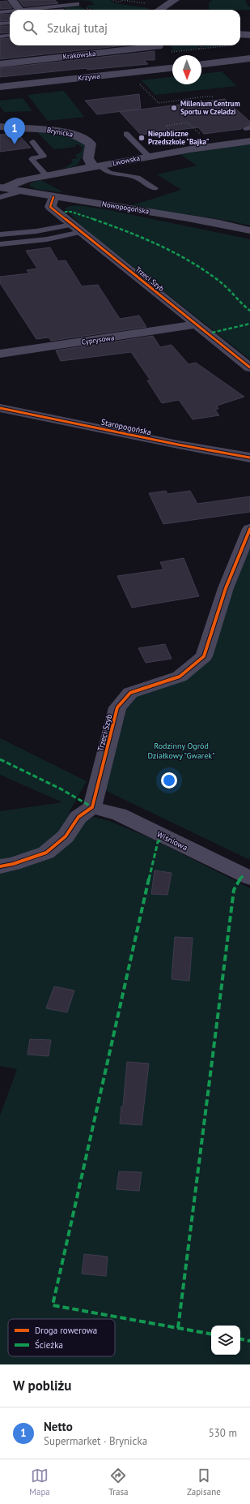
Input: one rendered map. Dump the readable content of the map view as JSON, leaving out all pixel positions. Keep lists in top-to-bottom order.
{
  "streets": {
    "street": [
      "Krakowska",
      "Krzywa",
      "Brynicka",
      "Lwowska",
      "Nowopogońska",
      "Trzeci Szyb",
      "Cyprysowa",
      "Staropogońska",
      "Wiśniowa"
    ]
  },
  "crossings": [
    ["Brynicka", "Lwowska"],
    ["Lwowska", "Nowopogońska"],
    ["Nowopogońska", "Trzeci Szyb"],
    ["Trzeci Szyb", "Cyprysowa"],
    ["Trzeci Szyb", "Wiśniowa"]
  ],
  "parks": ["Rodzinny Ogród Działkowy \"Gwarek\""],
  "places": ["Millenium Centrum Sportu w Czeladzi", "Niepubliczne Przedszkole \"Bajka\""],
  "legend": ["Droga rowerowa", "Ścieżka"],
  "north": "bottom",
  "page": {
    "search": "Szukaj tutaj",
    "pins": "1",
    "heading": "W pobliżu",
    "list": [
      {
        "mark": "1",
        "name": "Netto",
        "note": "Supermarket · Brynicka",
        "value": "530 m"
      }
    ],
    "nav": ["Mapa", "Trasa", "Zapisane"]
  }
}
